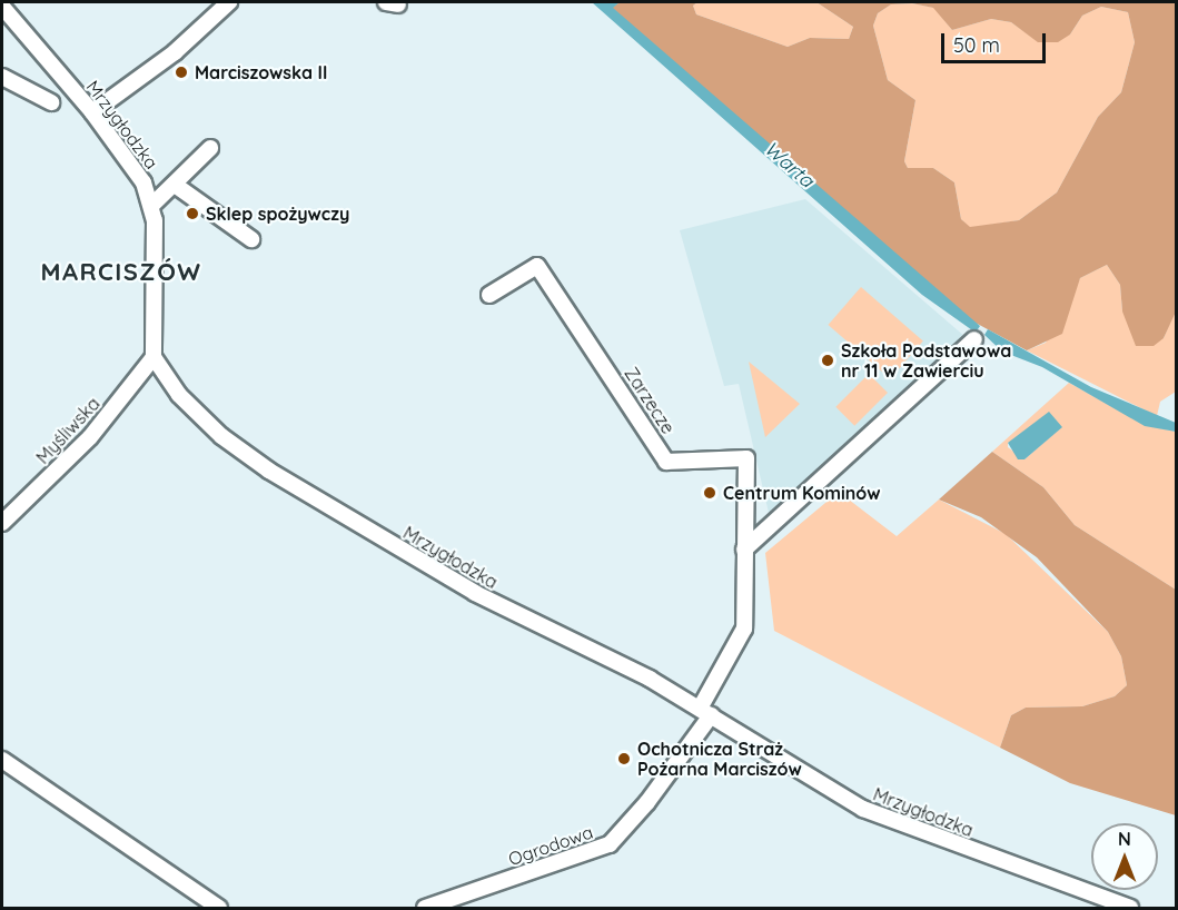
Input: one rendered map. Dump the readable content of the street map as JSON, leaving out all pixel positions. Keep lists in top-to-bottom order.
{
  "streets": {
    "street": [
      "Mrzygłodzka",
      "Zarzecze",
      "Myśliwska",
      "Ogrodowa"
    ]
  },
  "crossings": [
    ["Mrzygłodzka", "Myśliwska"],
    ["Mrzygłodzka", "Ogrodowa"]
  ],
  "districts": ["MARCISZÓW"],
  "water": ["Warta"],
  "places": [
    "Marciszowska II",
    "Sklep spożywczy",
    "Szkoła Podstawowa nr 11 w Zawierciu",
    "Centrum Kominów",
    "Ochotnicza Straż Pożarna Marciszów"
  ],
  "scale_bar": "50 m",
  "north": "top"
}
